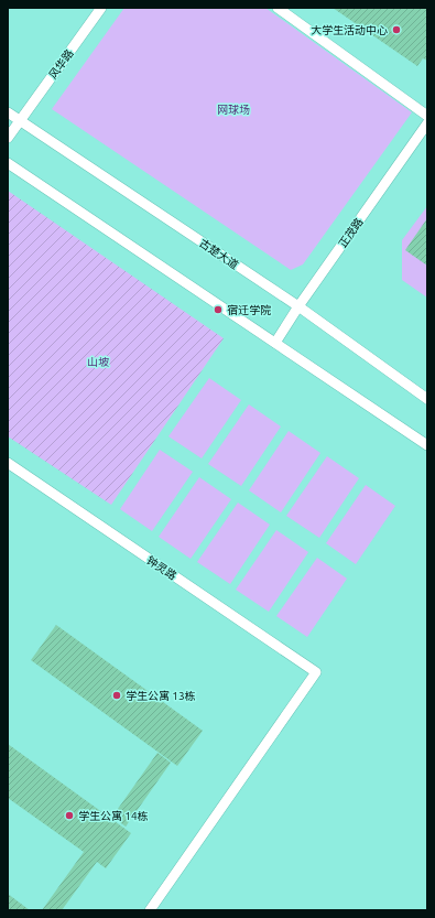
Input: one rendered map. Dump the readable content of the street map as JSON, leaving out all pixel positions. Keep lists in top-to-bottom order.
{
  "streets": {
    "lane": [
      "风华路",
      "正茂路",
      "古楚大道",
      "钟灵路"
    ]
  },
  "crossings": [
    ["风华路", "古楚大道"],
    ["正茂路", "古楚大道"]
  ],
  "parks": ["网球场", "山坡"],
  "places": [
    "大学生活动中心",
    "宿迁学院",
    "学生公寓 13栋",
    "学生公寓 14栋"
  ]
}
